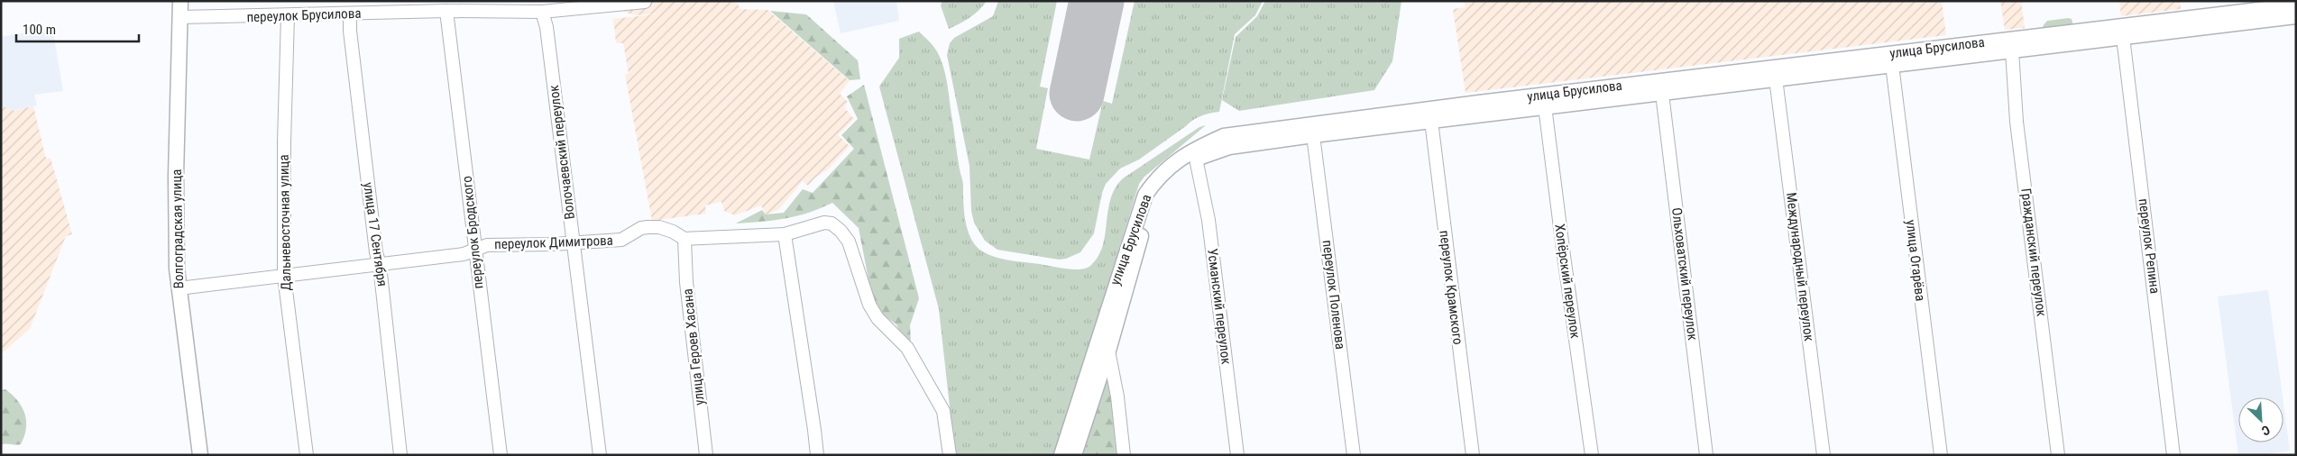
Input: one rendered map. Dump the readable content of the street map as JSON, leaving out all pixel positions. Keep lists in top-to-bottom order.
{
  "streets": {
    "main road": ["улица Брусилова", "Волгоградская улица"],
    "street": [
      "переулок Брусилова",
      "Волочаевский переулок",
      "Дальневосточная улица",
      "переулок Бродского",
      "улица 17 Сентября",
      "переулок Димитрова",
      "переулок Репина",
      "Гражданский переулок",
      "улица Огарёва",
      "Международный переулок",
      "Ольховатский переулок",
      "Хопёрский переулок",
      "переулок Крамского",
      "переулок Поленова",
      "Усманский переулок",
      "улица Героев Хасана"
    ]
  },
  "crossings": [
    ["переулок Брусилова", "Волочаевский переулок"],
    ["переулок Брусилова", "Дальневосточная улица"],
    ["переулок Брусилова", "Волгоградская улица"],
    ["переулок Брусилова", "переулок Бродского"],
    ["переулок Брусилова", "улица 17 Сентября"],
    ["улица Брусилова", "переулок Репина"],
    ["улица Брусилова", "Гражданский переулок"],
    ["улица Брусилова", "улица Огарёва"],
    ["улица Брусилова", "Международный переулок"],
    ["улица Брусилова", "Ольховатский переулок"],
    ["улица Брусилова", "Хопёрский переулок"],
    ["улица Брусилова", "переулок Крамского"],
    ["улица Брусилова", "переулок Поленова"],
    ["улица Брусилова", "Усманский переулок"],
    ["Волочаевский переулок", "переулок Димитрова"],
    ["Дальневосточная улица", "переулок Димитрова"],
    ["Волгоградская улица", "переулок Димитрова"],
    ["переулок Бродского", "переулок Димитрова"],
    ["улица 17 Сентября", "переулок Димитрова"],
    ["переулок Димитрова", "улица Героев Хасана"]
  ],
  "scale_bar": "100 m",
  "north": "bottom right"
}
